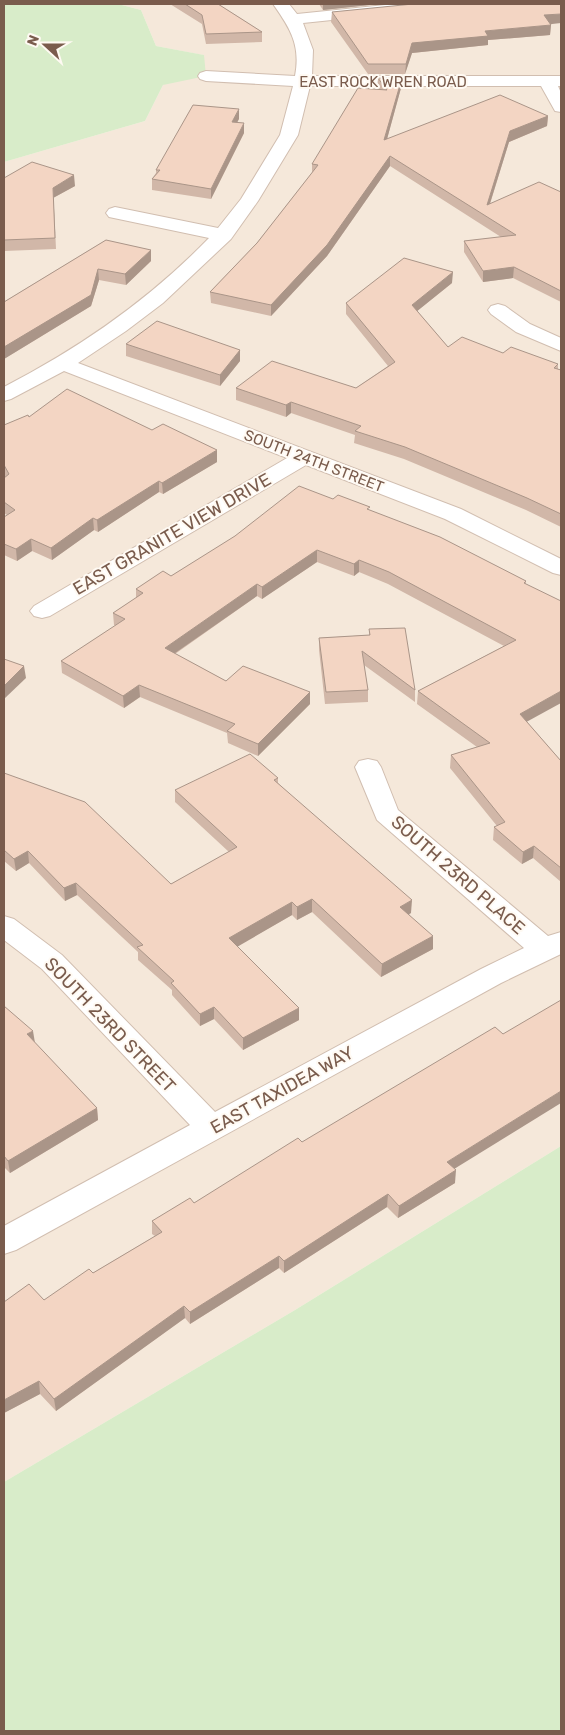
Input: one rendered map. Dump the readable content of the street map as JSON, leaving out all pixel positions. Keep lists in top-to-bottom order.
{
  "streets": {
    "street": [
      "EAST ROCK WREN ROAD",
      "SOUTH 24TH STREET",
      "EAST GRANITE VIEW DRIVE",
      "SOUTH 23RD PLACE",
      "SOUTH 23RD STREET",
      "EAST TAXIDEA WAY"
    ]
  },
  "crossings": [
    ["SOUTH 24TH STREET", "EAST GRANITE VIEW DRIVE"],
    ["SOUTH 23RD PLACE", "EAST TAXIDEA WAY"],
    ["SOUTH 23RD STREET", "EAST TAXIDEA WAY"]
  ],
  "north": "left"
}
